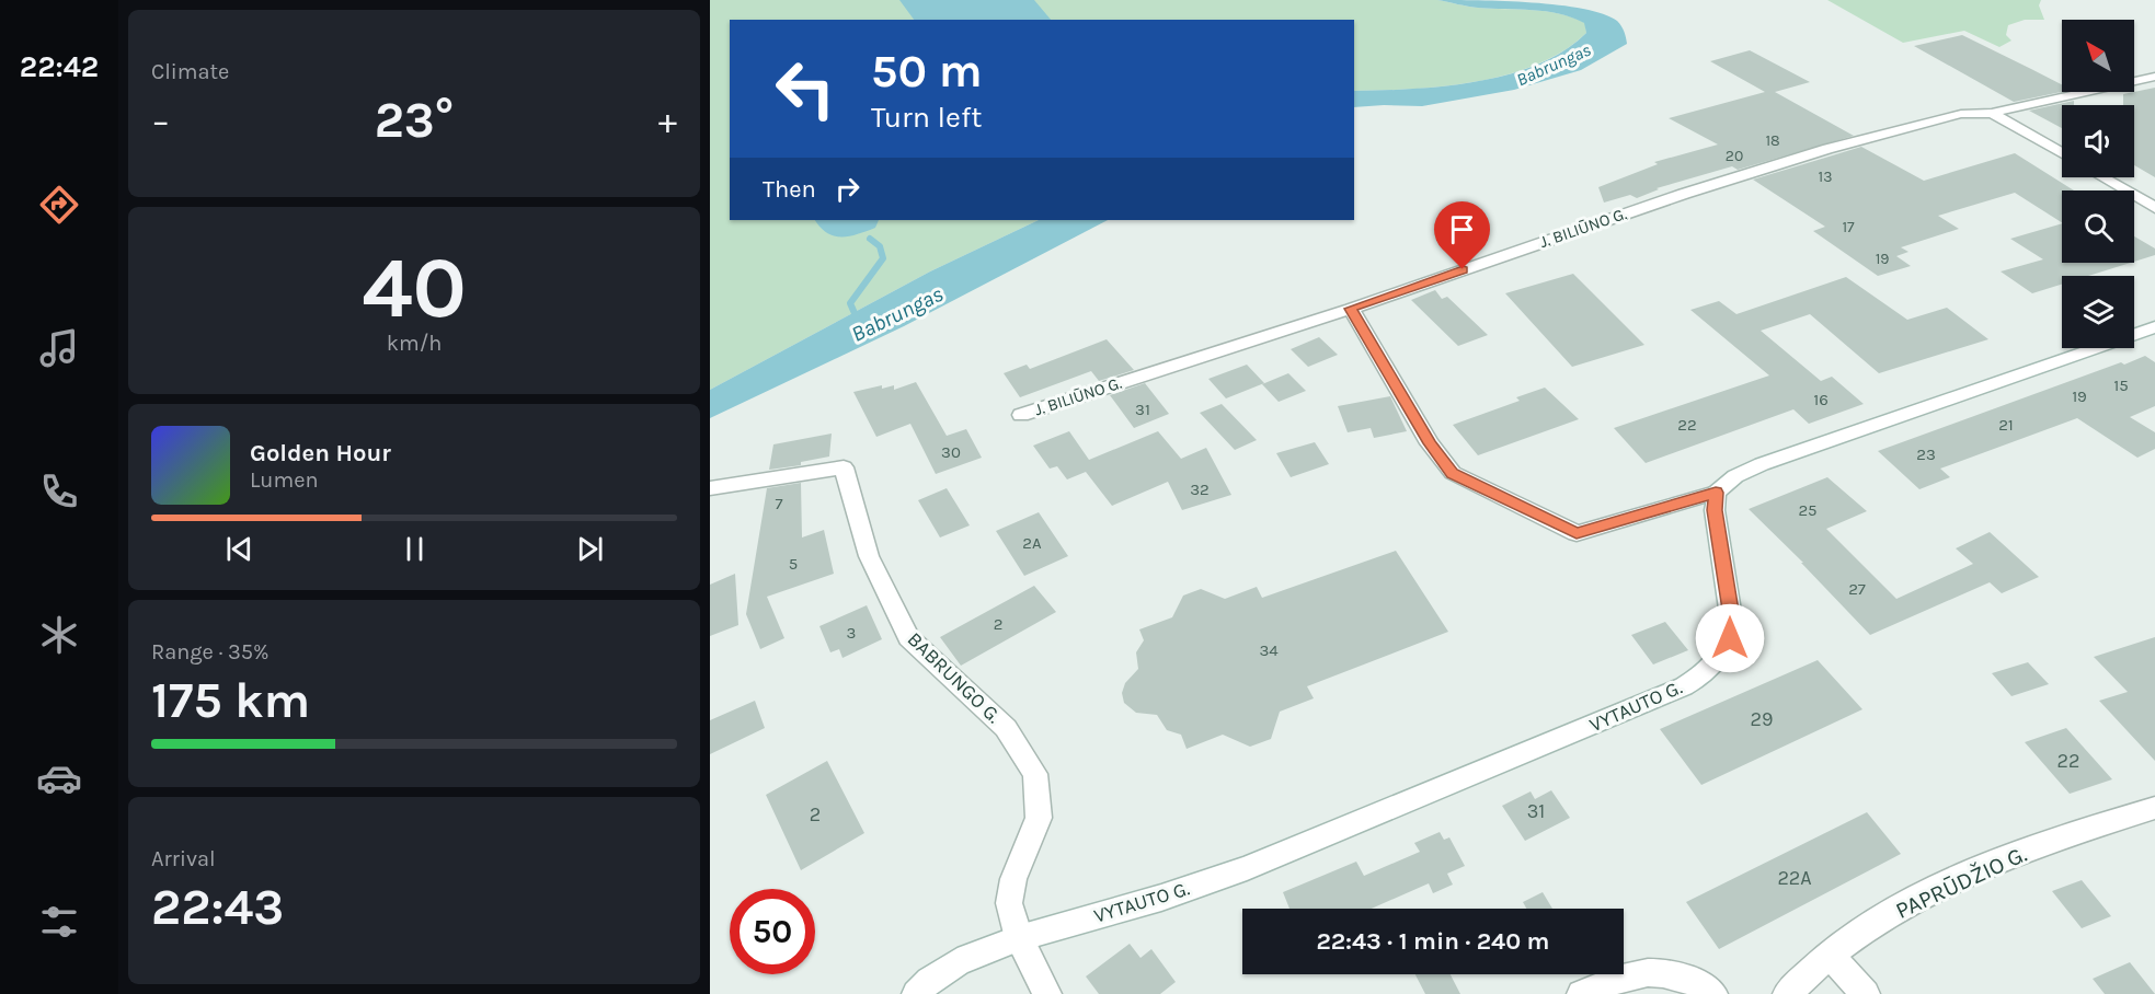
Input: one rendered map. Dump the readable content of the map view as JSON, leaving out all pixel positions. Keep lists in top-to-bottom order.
{
  "streets": {
    "street": [
      "J. BILIŪNO G.",
      "BABRUNGO G.",
      "VYTAUTO G.",
      "PAPRŪDŽIO G."
    ]
  },
  "crossings": [
    ["BABRUNGO G.", "VYTAUTO G."]
  ],
  "water": ["Babrungas"],
  "house_numbers": [
    "18",
    "20",
    "13",
    "17",
    "19",
    "15",
    "19",
    "16",
    "31",
    "22",
    "21",
    "30",
    "23",
    "32",
    "7",
    "25",
    "2A",
    "5",
    "27",
    "2",
    "3",
    "34",
    "29",
    "22",
    "31",
    "2",
    "22A"
  ],
  "north": "top left",
  "page": {
    "tabs": "22:42",
    "tile": [
      "Climate",
      ["40", "km/h"],
      ["Range · 35%", "175 km"],
      ["Arrival", "22:43"]
    ],
    "turn": ["50 m", "Turn left"],
    "heat": ["−", "23°", "+"],
    "then": "Then",
    "song": ["Golden Hour", "Lumen"],
    "limit": "50",
    "trip": "22:43 · 1 min · 240 m"
  }
}
